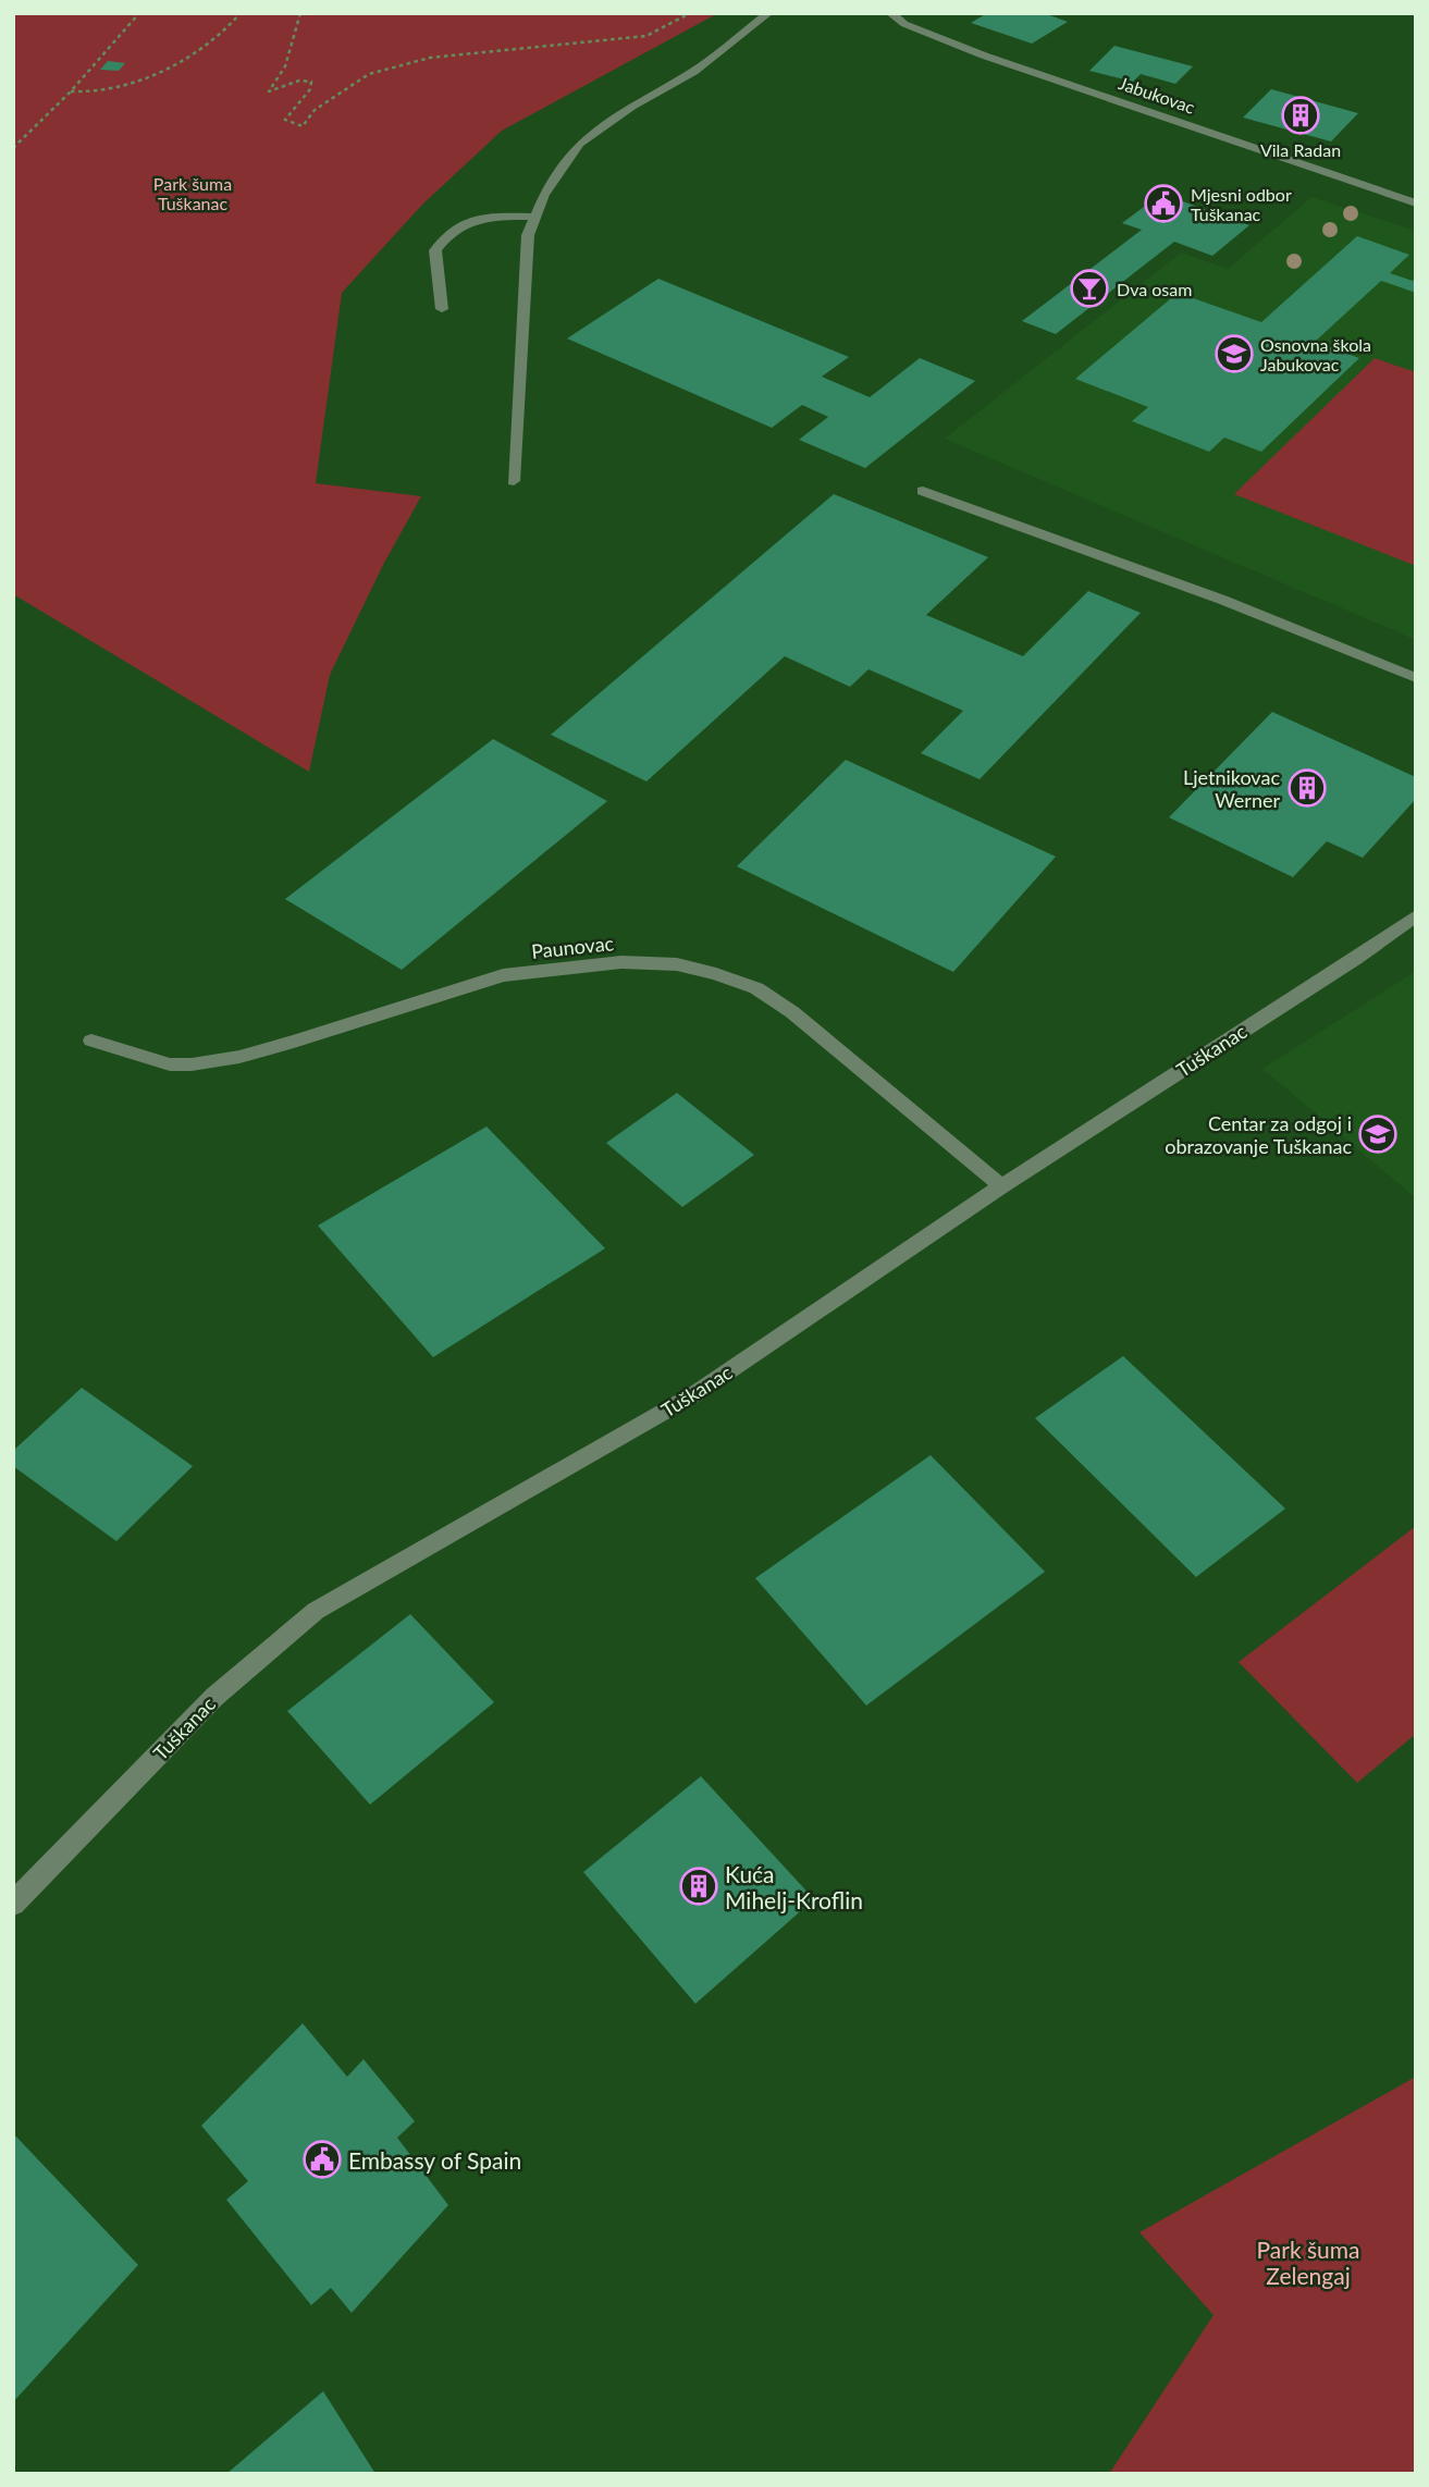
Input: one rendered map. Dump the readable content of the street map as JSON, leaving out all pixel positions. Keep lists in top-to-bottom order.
{
  "streets": {
    "street": ["Jabukovac", "Paunovac", "Tuškanac"]
  },
  "crossings": [
    ["Paunovac", "Tuškanac"]
  ],
  "parks": ["Park šuma Tuškanac", "Park šuma Zelengaj"],
  "places": {
    "building": ["Vila Radan", "Ljetnikovac Werner", "Kuća Mihelj-Kroflin"],
    "public building": ["Mjesni odbor Tuškanac", "Embassy of Spain"],
    "bar": ["Dva osam"],
    "school or university": ["Osnovna škola Jabukovac", "Centar za odgoj i obrazovanje Tuškanac"]
  }
}
